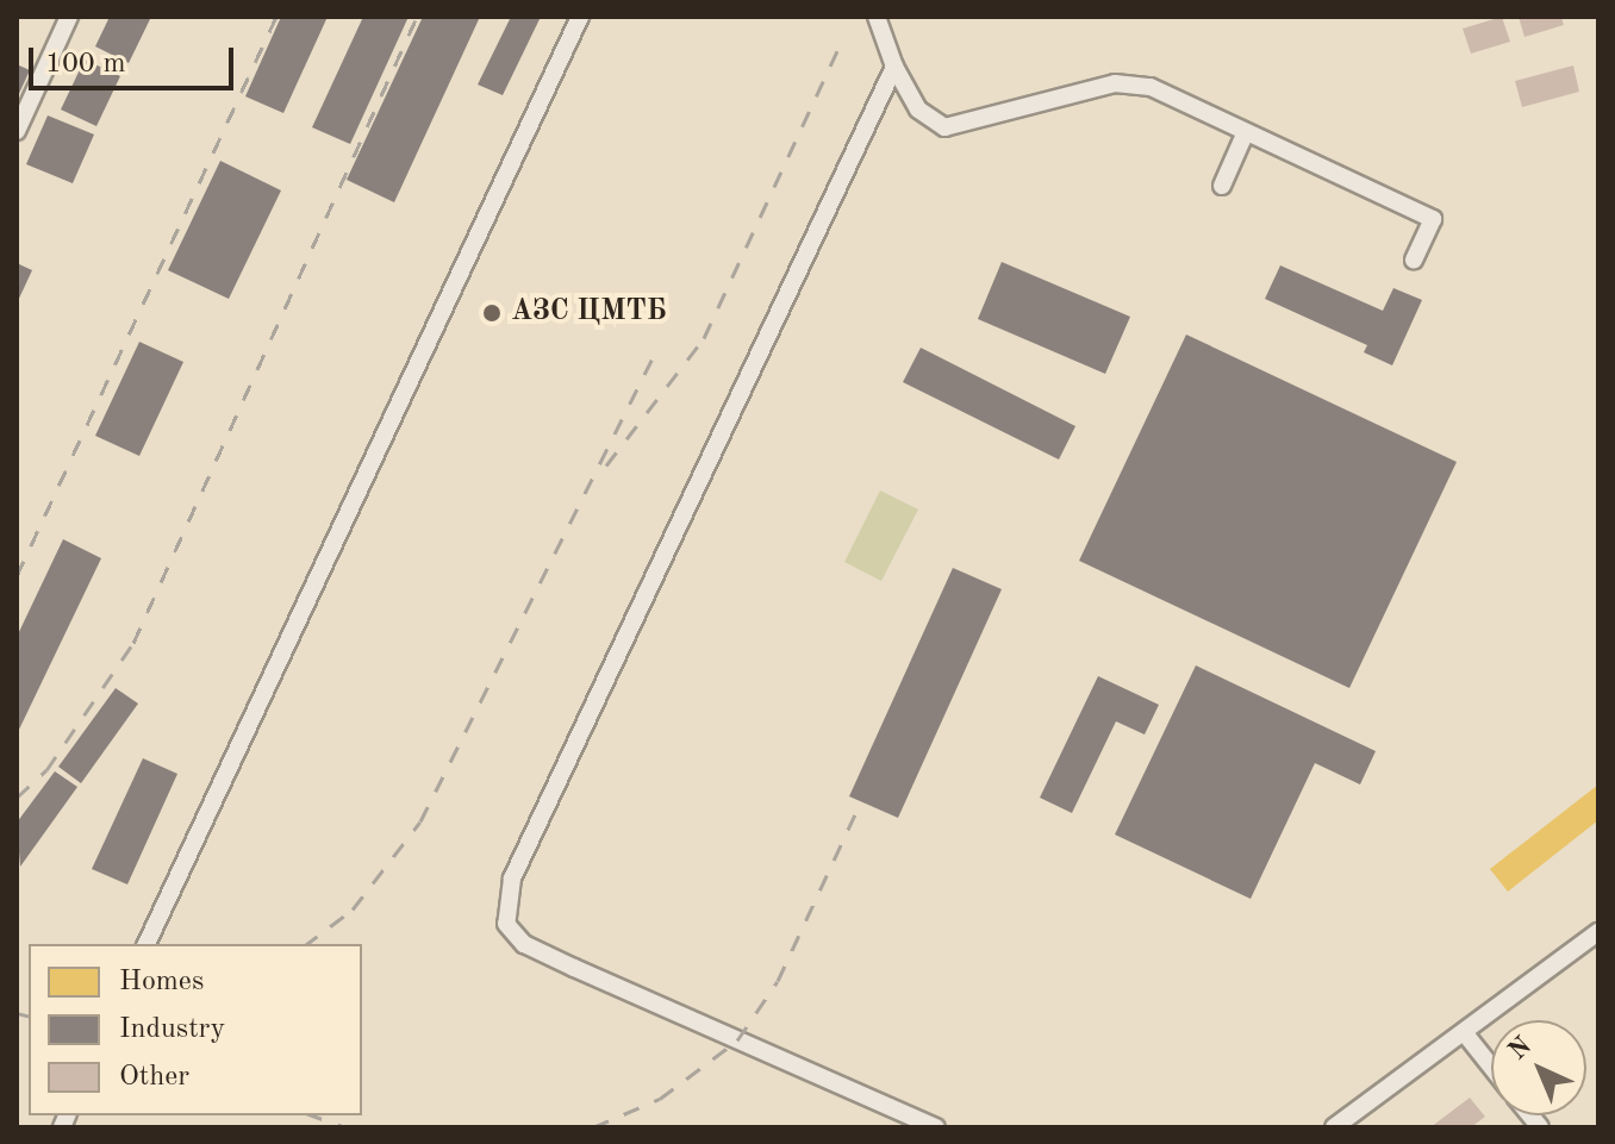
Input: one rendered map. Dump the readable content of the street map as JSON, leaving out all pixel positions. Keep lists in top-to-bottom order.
{
  "places": ["АЗС ЦМТБ"],
  "legend": ["Homes", "Industry", "Other"],
  "scale_bar": "100 m",
  "north": "top left"
}
